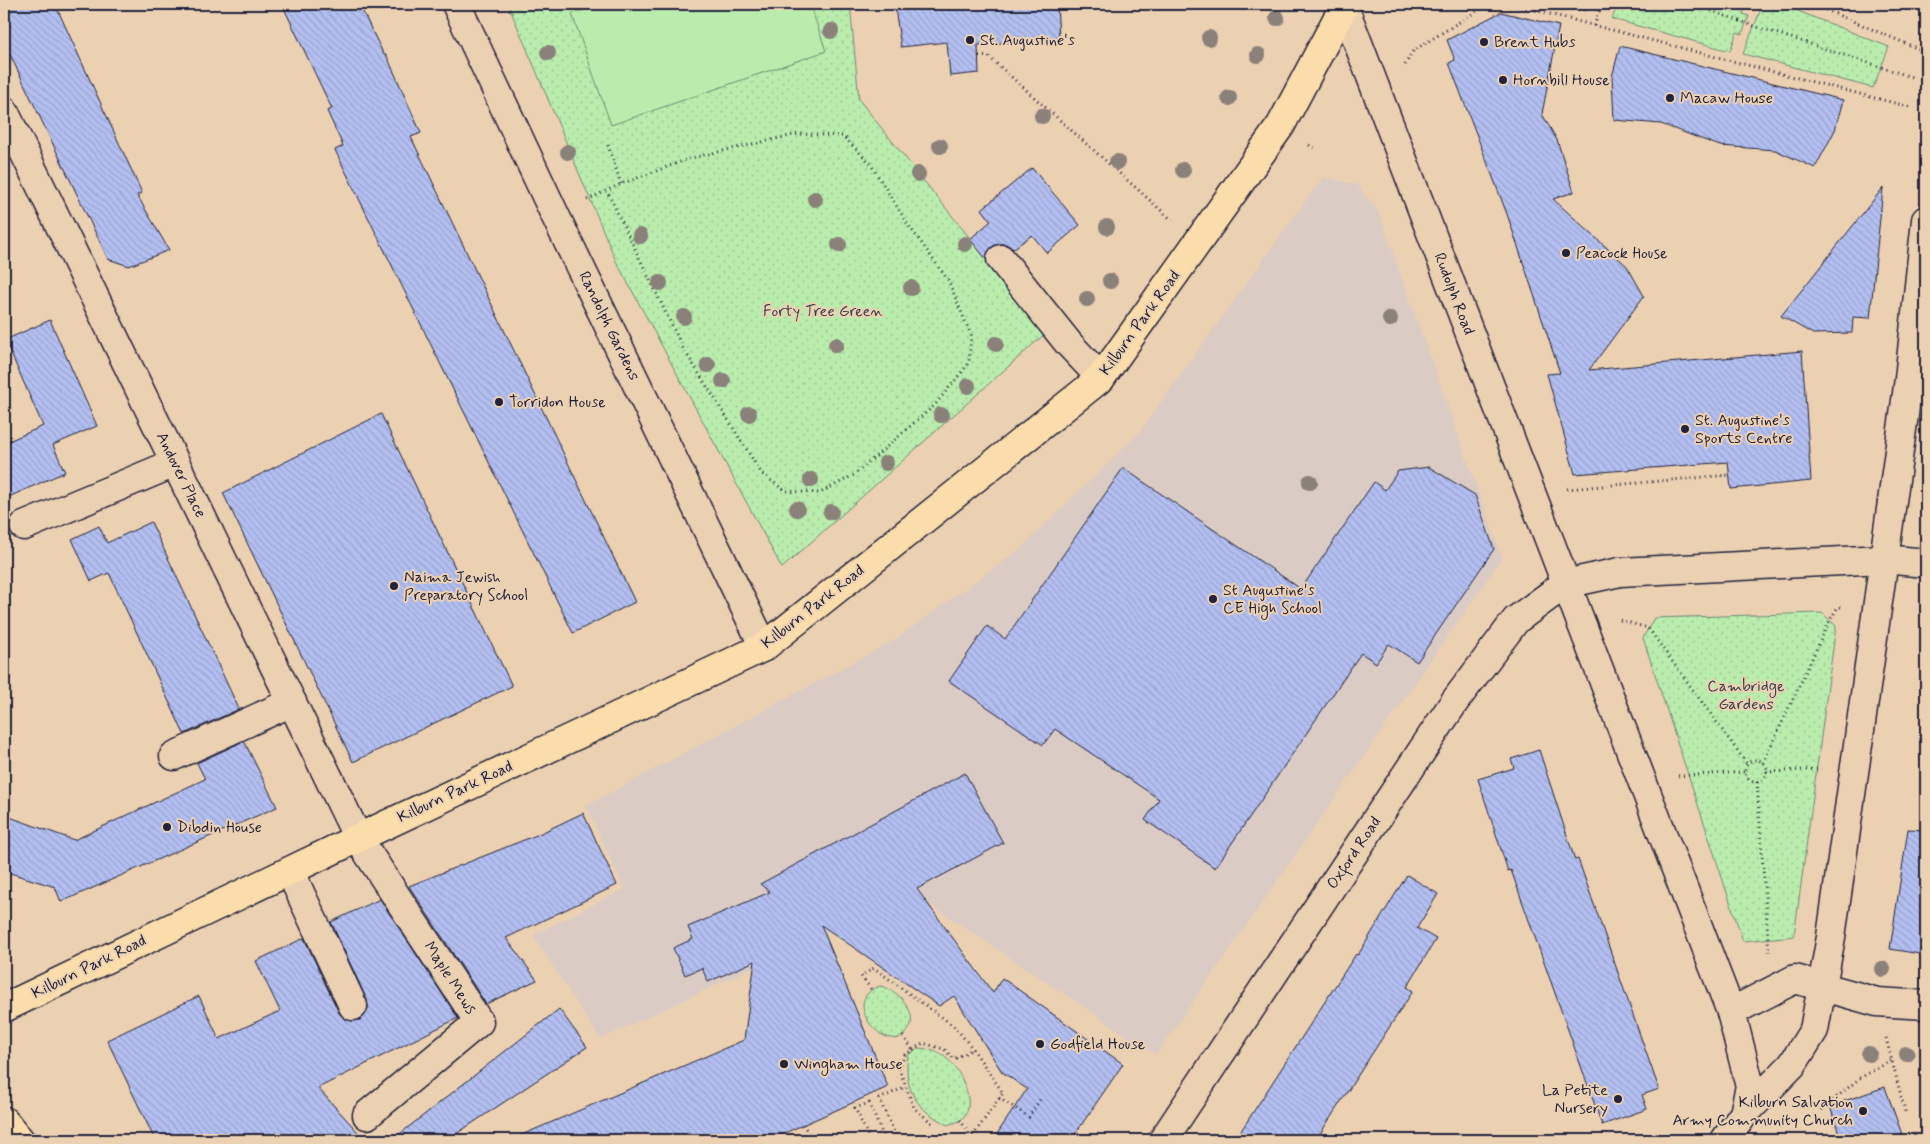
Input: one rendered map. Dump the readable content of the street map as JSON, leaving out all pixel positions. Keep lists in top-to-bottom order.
{
  "streets": {
    "main road": ["Kilburn Park Road"],
    "street": [
      "Rudolph Road",
      "Randolph Gardens",
      "Andover Place",
      "Oxford Road",
      "Maple Mews"
    ]
  },
  "crossings": [
    ["Rudolph Road", "Kilburn Park Road"],
    ["Rudolph Road", "Oxford Road"],
    ["Kilburn Park Road", "Randolph Gardens"],
    ["Kilburn Park Road", "Andover Place"],
    ["Kilburn Park Road", "Maple Mews"],
    ["Andover Place", "Maple Mews"]
  ],
  "parks": ["Forty Tree Green", "Cambridge Gardens"],
  "places": [
    "St. Augustine's",
    "Brent Hubs",
    "Hornbill House",
    "Macaw House",
    "Peacock House",
    "Torridon House",
    "St. Augustine's Sports Centre",
    "Naima Jewish Preparatory School",
    "St Augustine's CE High School",
    "Dibdin House",
    "Godfield House",
    "Wingham House",
    "La Petite Nursery",
    "Kilburn Salvation Army Community Church"
  ]
}
